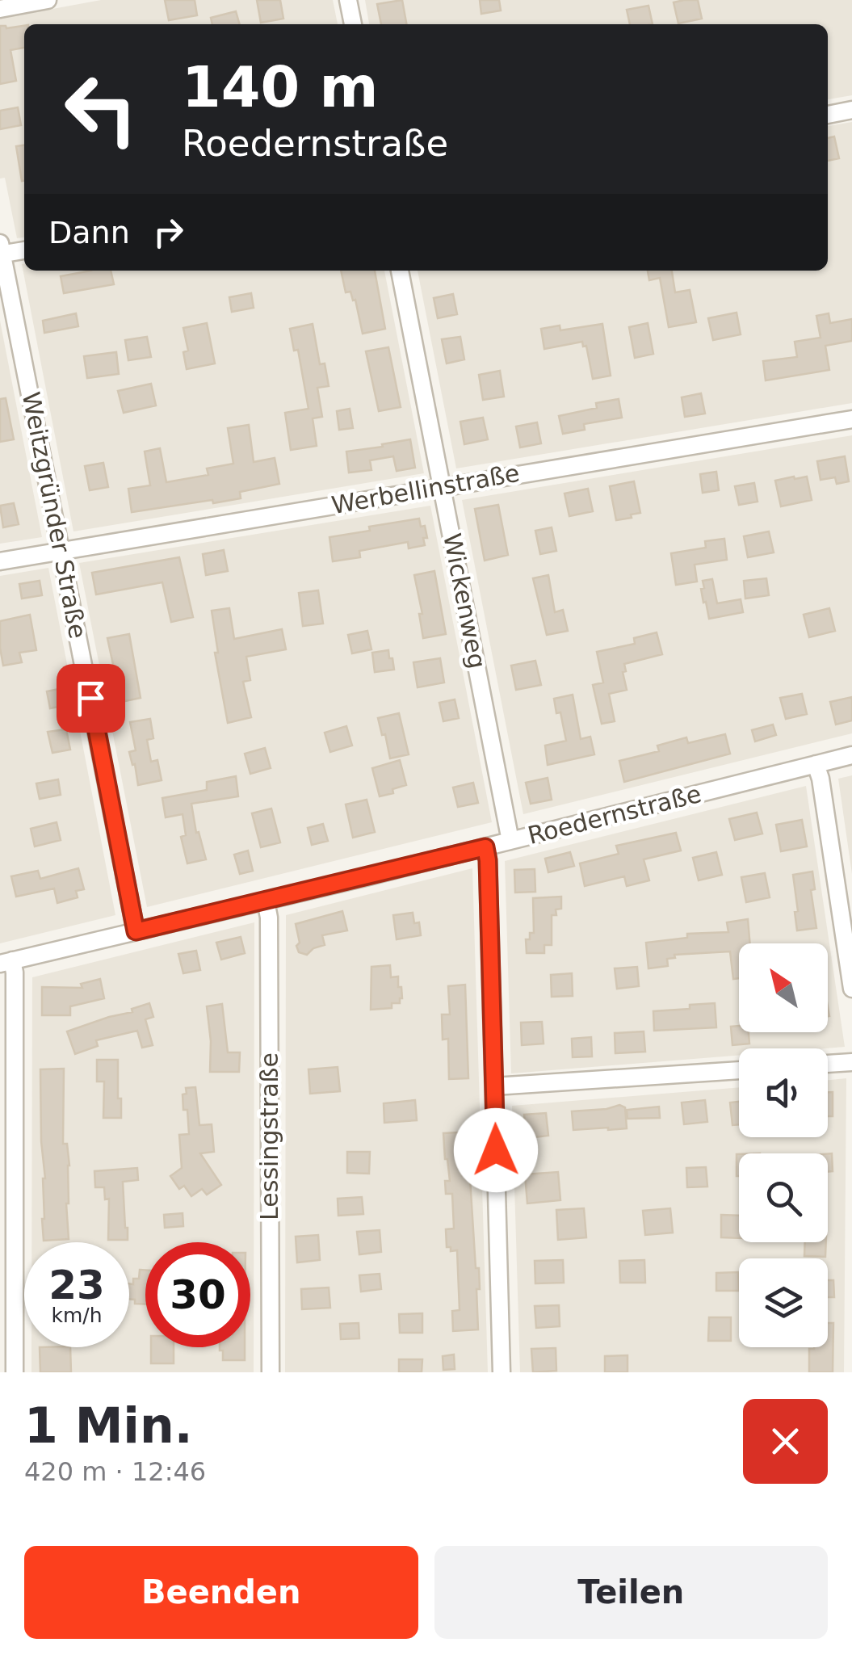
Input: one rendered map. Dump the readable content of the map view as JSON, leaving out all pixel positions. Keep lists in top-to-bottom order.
{
  "streets": {
    "street": [
      "Werbellinstraße",
      "Weitzgründer Straße",
      "Wickenweg",
      "Roedernstraße",
      "Lessingstraße"
    ]
  },
  "crossings": [
    ["Werbellinstraße", "Weitzgründer Straße"],
    ["Werbellinstraße", "Wickenweg"],
    ["Weitzgründer Straße", "Roedernstraße"],
    ["Wickenweg", "Roedernstraße"],
    ["Roedernstraße", "Lessingstraße"]
  ],
  "north": "top left",
  "page": {
    "turn": ["140 m", "Roedernstraße"],
    "then": "Dann",
    "speed": "23 km/h",
    "limit": "30",
    "heading": ["1 Min.", "420 m · 12:46"],
    "buttons": ["Beenden", "Teilen"]
  }
}
